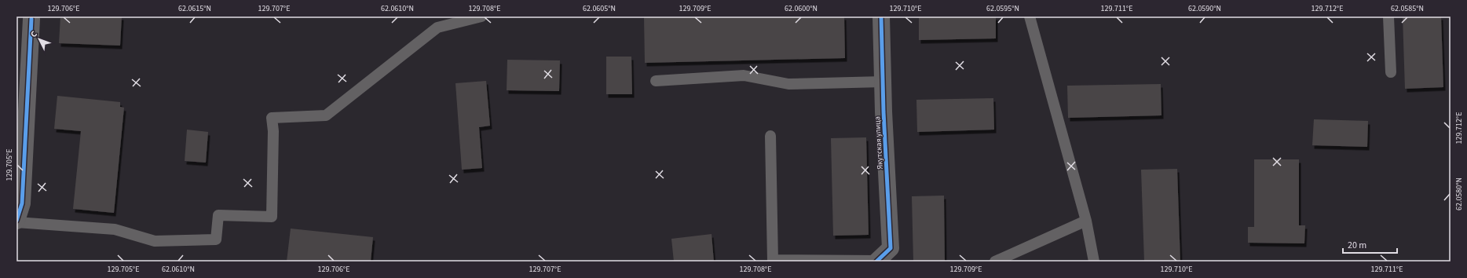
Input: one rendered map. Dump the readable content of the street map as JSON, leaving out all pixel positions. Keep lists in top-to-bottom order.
{
  "streets": {
    "street": ["Якутская улица"]
  },
  "scale_bar": "20 m",
  "north": "top left",
  "coordinates": [
    "129.706°E",
    "62.0615°N",
    "129.707°E",
    "62.0610°N",
    "129.708°E",
    "62.0605°N",
    "129.709°E",
    "62.0600°N",
    "129.710°E",
    "62.0595°N",
    "129.711°E",
    "62.0590°N",
    "129.712°E",
    "62.0585°N",
    "129.705°E",
    "62.0580°N"
  ]
}
